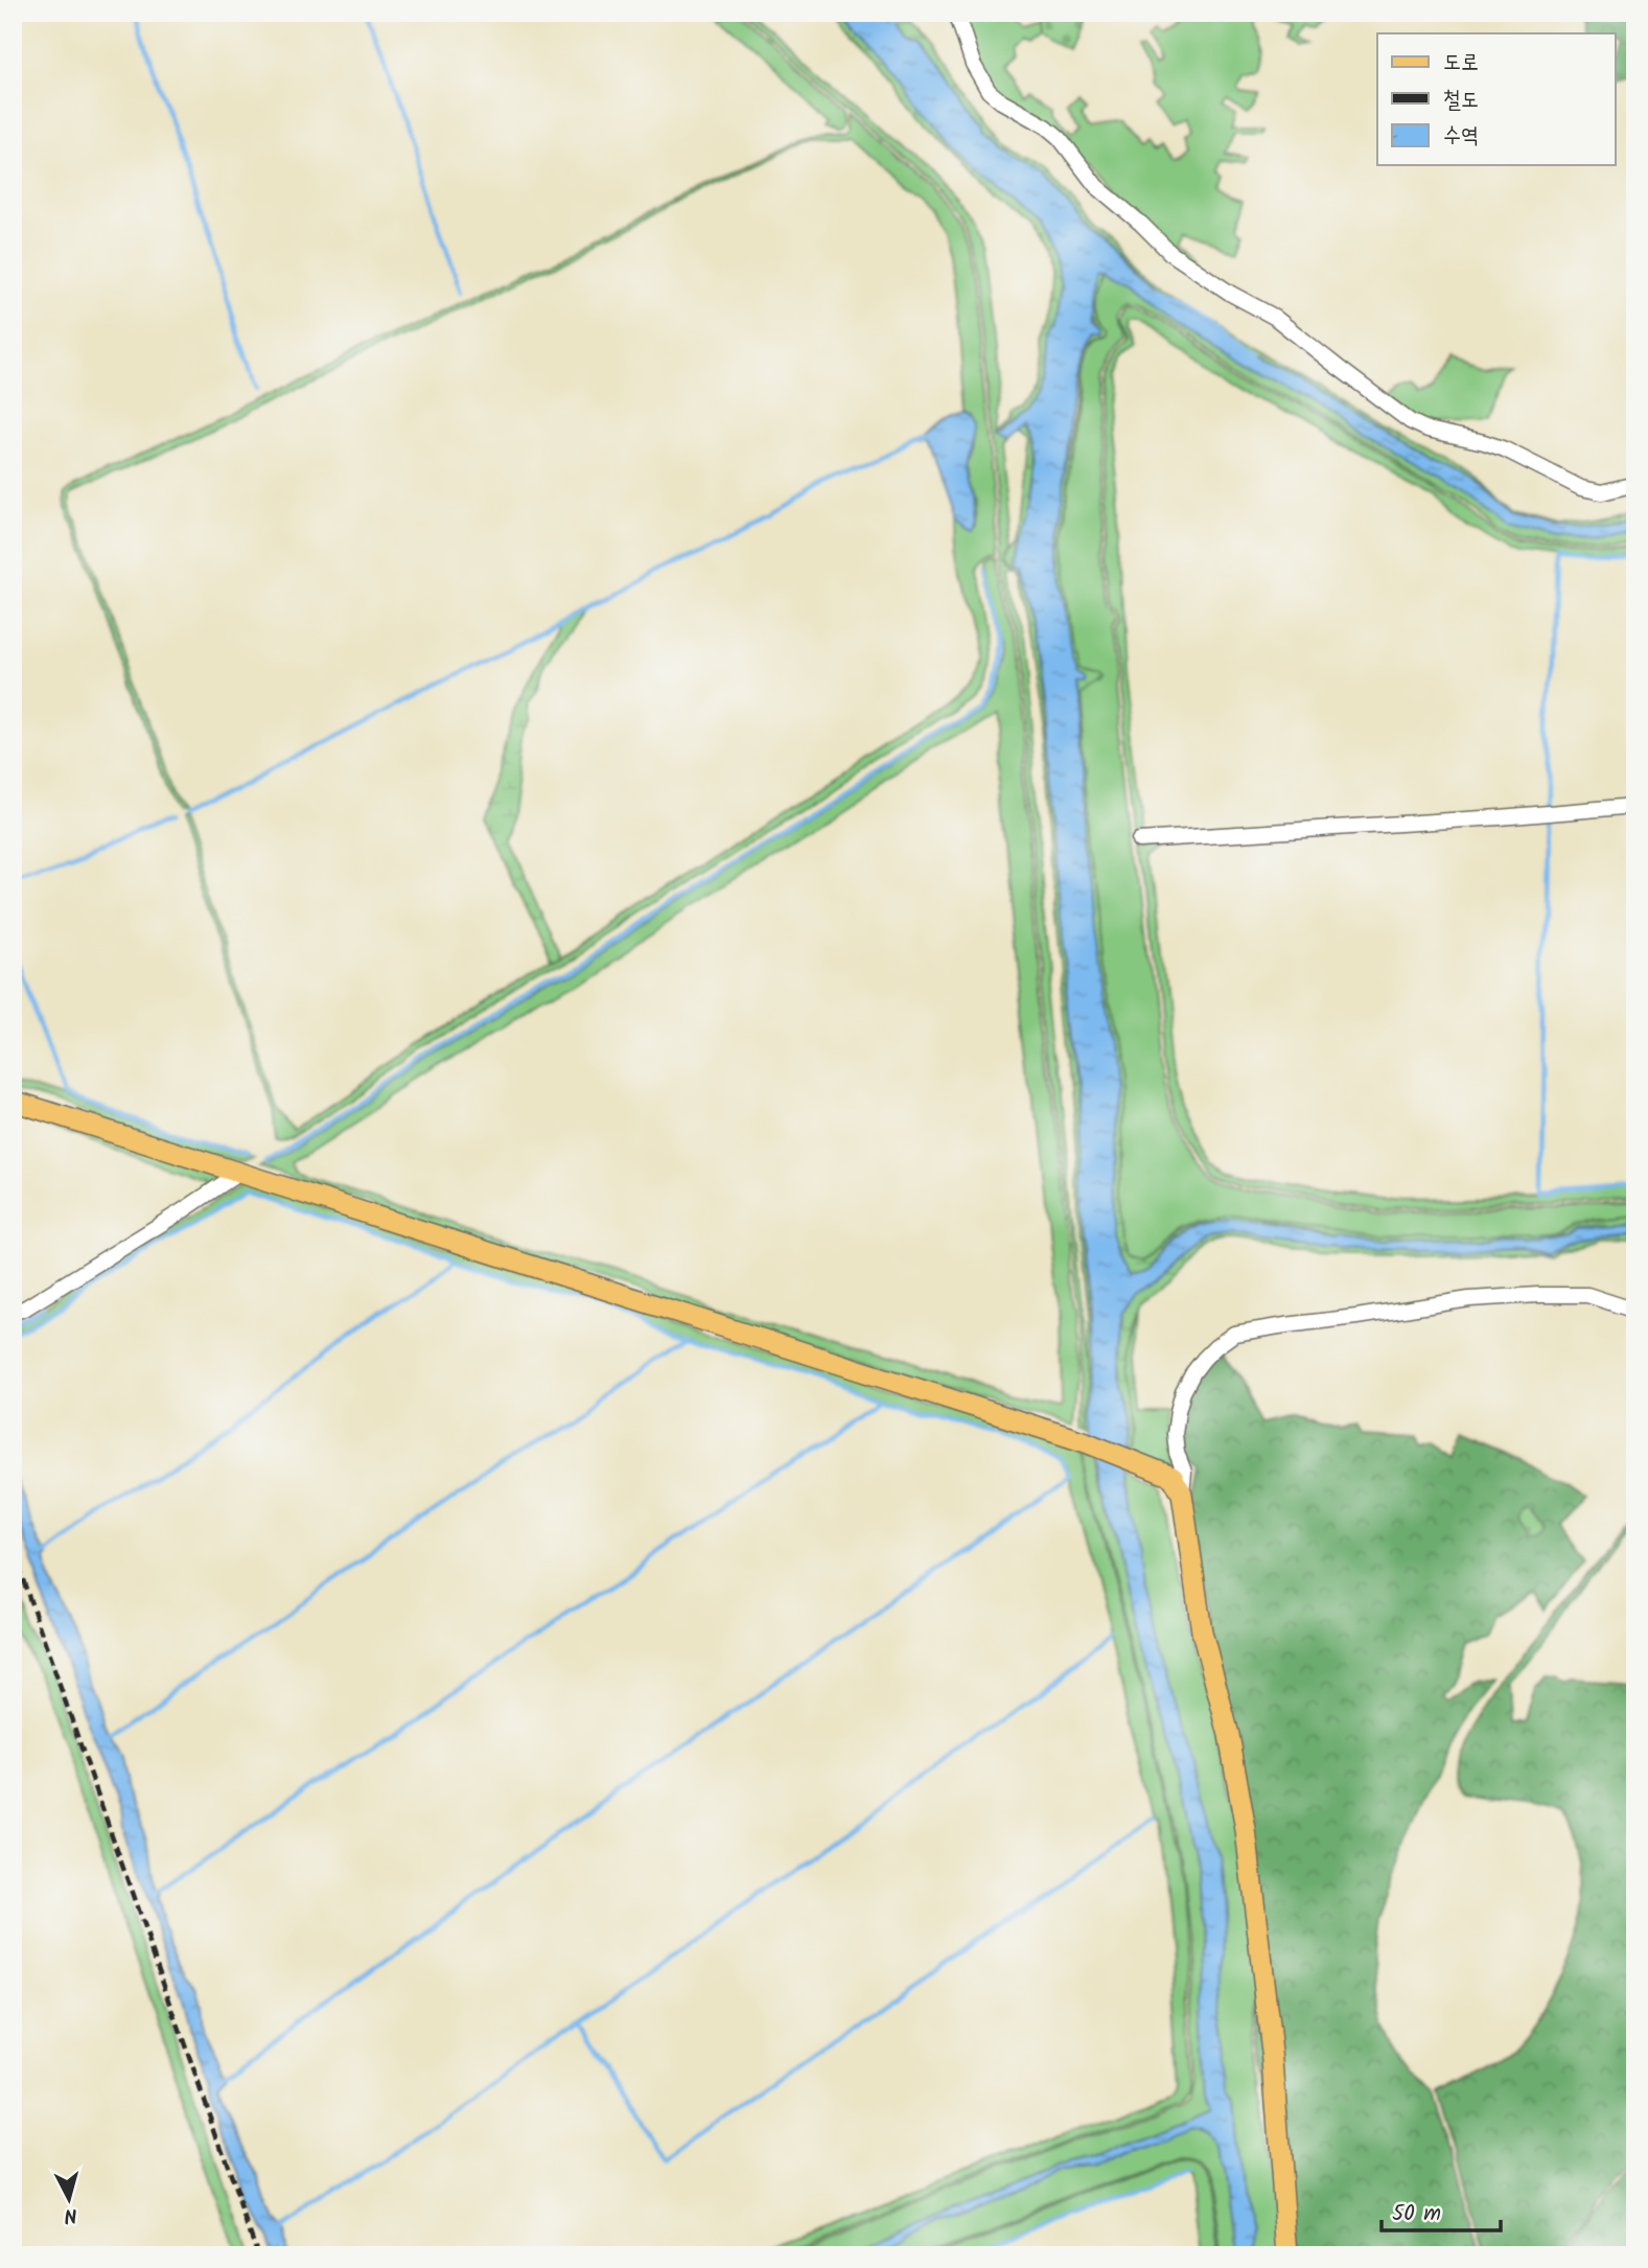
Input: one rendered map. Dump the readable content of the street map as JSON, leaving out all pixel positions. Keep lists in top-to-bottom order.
{
  "legend": ["도로", "철도", "수역"],
  "scale_bar": "50 m",
  "north": "bottom"
}
